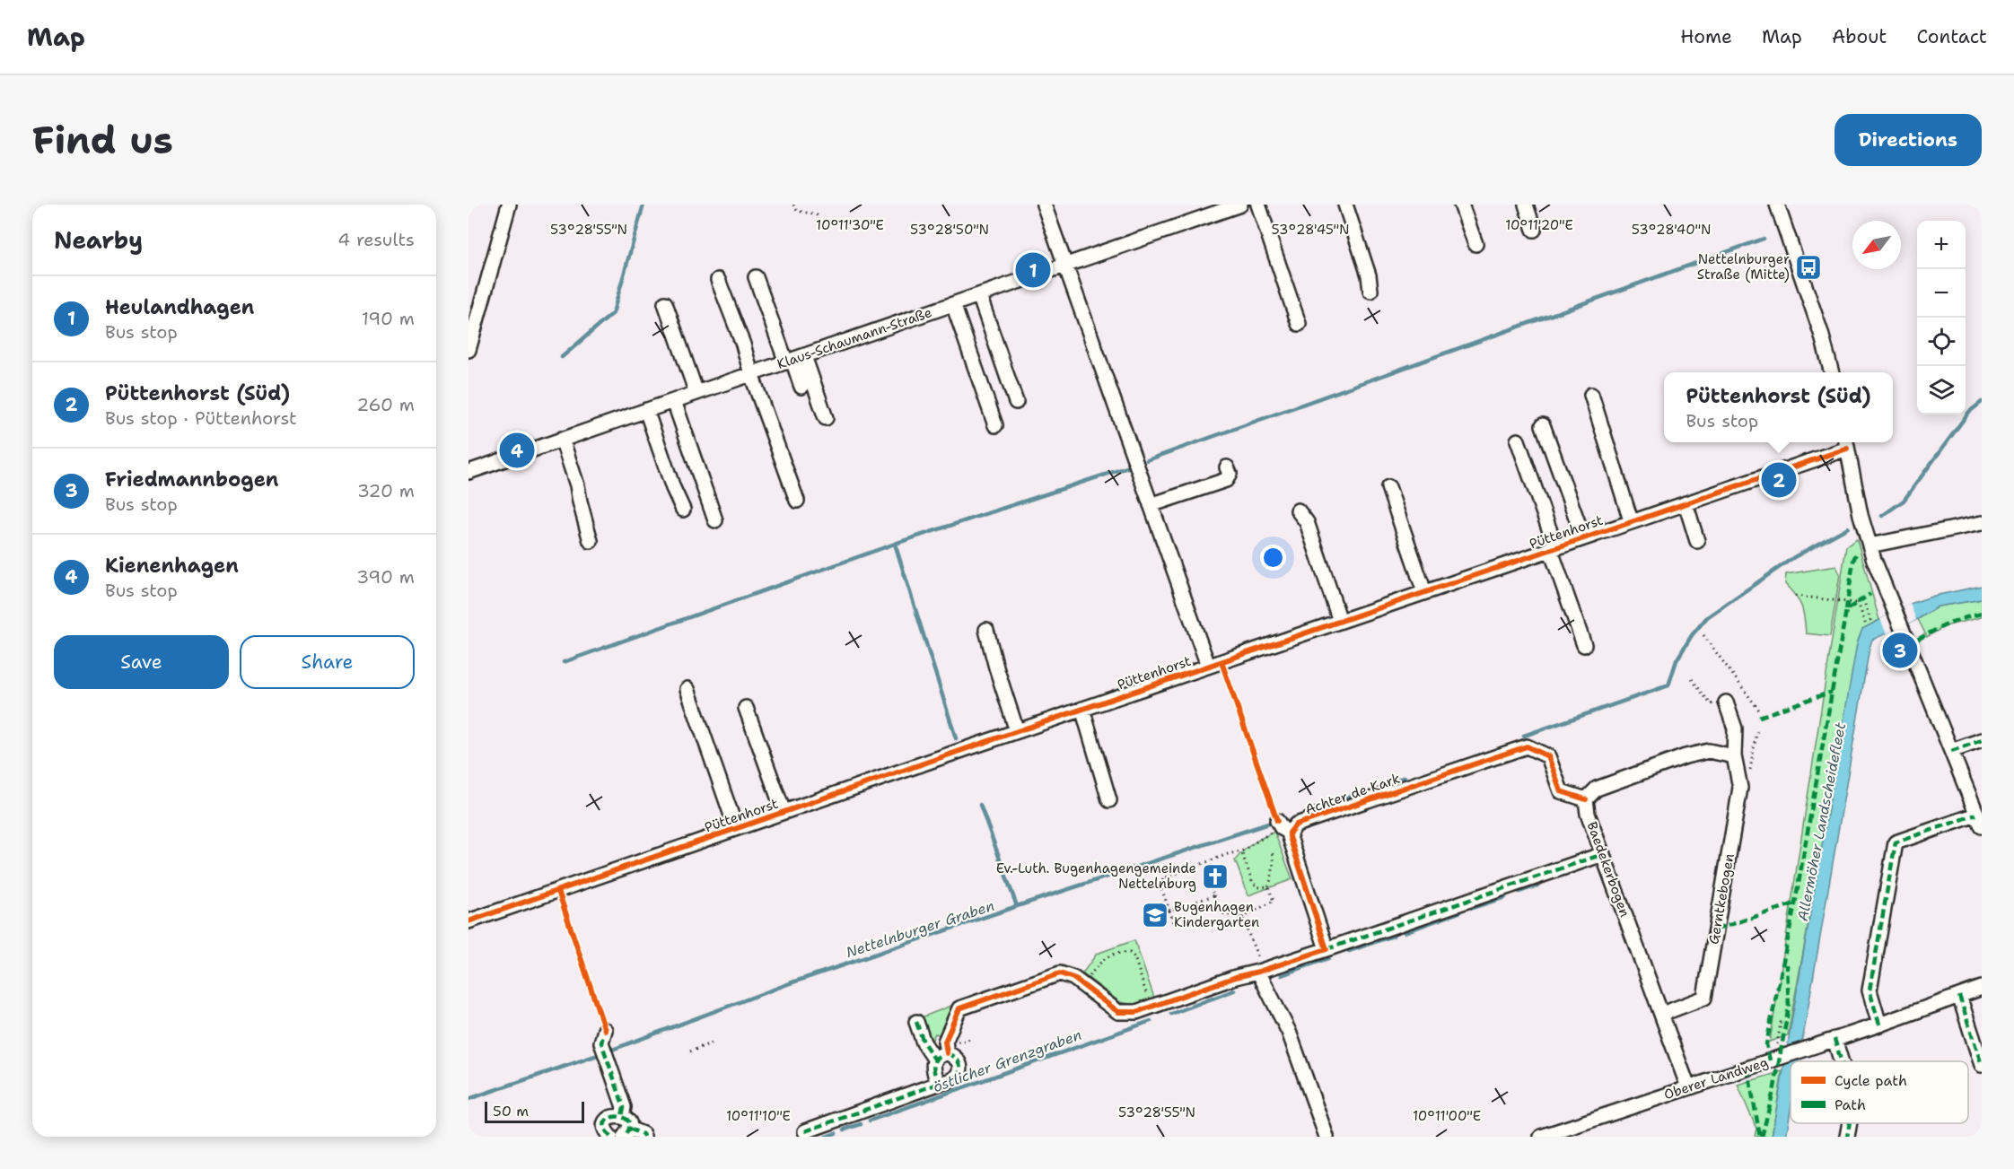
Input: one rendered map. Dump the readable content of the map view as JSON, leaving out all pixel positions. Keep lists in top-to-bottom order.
{
  "streets": {
    "street": [
      "Klaus-Schaumann-Straße",
      "Püttenhorst",
      "Achter de Kark",
      "Baedekerbogen",
      "Gerntkebogen",
      "Oberer Landweg"
    ]
  },
  "crossings": [
    ["Achter de Kark", "Baedekerbogen"],
    ["Baedekerbogen", "Gerntkebogen"],
    ["Baedekerbogen", "Oberer Landweg"]
  ],
  "water": ["Allermöher Landscheidefleet", "Nettelnburger Graben", "östlicher Grenzgraben"],
  "places": {
    "bus stop": ["Nettelnburger Straße (Mitte)"],
    "church": ["Ev.-Luth. Bugenhagengemeinde Nettelnburg"],
    "school or university": ["Bugenhagen Kindergarten"]
  },
  "legend": ["Cycle path", "Path"],
  "scale_bar": "50 m",
  "north": "bottom left",
  "page": {
    "header": "Map",
    "nav": [
      "Home",
      "Map",
      "About",
      "Contact"
    ],
    "buttons": [
      "Directions",
      ["Save", "Share"]
    ],
    "title": "Find us",
    "heading": ["Nearby", "4 results"],
    "map_buttons": ["+", "−"],
    "pins": [
      "1",
      "4",
      "2",
      "3"
    ],
    "list": [
      {
        "mark": "1",
        "name": "Heulandhagen",
        "note": "Bus stop",
        "value": "190 m"
      },
      {
        "mark": "2",
        "name": "Püttenhorst (Süd)",
        "note": "Bus stop · Püttenhorst",
        "value": "260 m"
      },
      {
        "mark": "3",
        "name": "Friedmannbogen",
        "note": "Bus stop",
        "value": "320 m"
      },
      {
        "mark": "4",
        "name": "Kienenhagen",
        "note": "Bus stop",
        "value": "390 m"
      }
    ],
    "popup": ["Püttenhorst (Süd)", "Bus stop"],
    "scale": "50 m"
  },
  "coordinates": [
    "10°11'20\"E",
    "10°11'30\"E",
    "53°28'55\"N",
    "53°28'50\"N",
    "53°28'45\"N",
    "53°28'40\"N",
    "10°11'10\"E",
    "10°11'00\"E"
  ]
}
